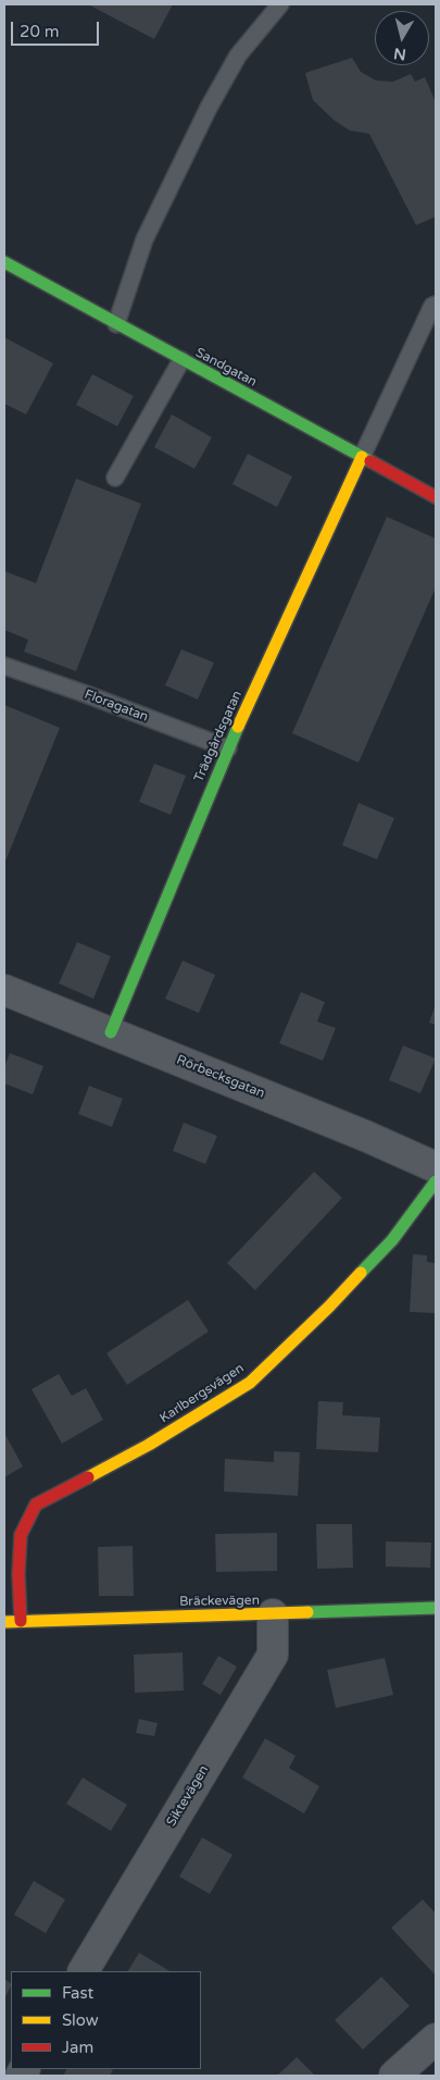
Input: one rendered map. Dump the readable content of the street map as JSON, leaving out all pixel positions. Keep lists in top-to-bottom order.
{
  "streets": {
    "street": [
      "Sandgatan",
      "Trädgårdsgatan",
      "Rörbecksgatan",
      "Karlbergsvägen",
      "Bräckevägen",
      "Siktevägen"
    ],
    "lane": ["Floragatan"]
  },
  "crossings": [
    ["Sandgatan", "Trädgårdsgatan"],
    ["Floragatan", "Trädgårdsgatan"],
    ["Trädgårdsgatan", "Rörbecksgatan"],
    ["Karlbergsvägen", "Bräckevägen"],
    ["Bräckevägen", "Siktevägen"]
  ],
  "legend": ["Fast", "Slow", "Jam"],
  "scale_bar": "20 m",
  "north": "bottom"
}
